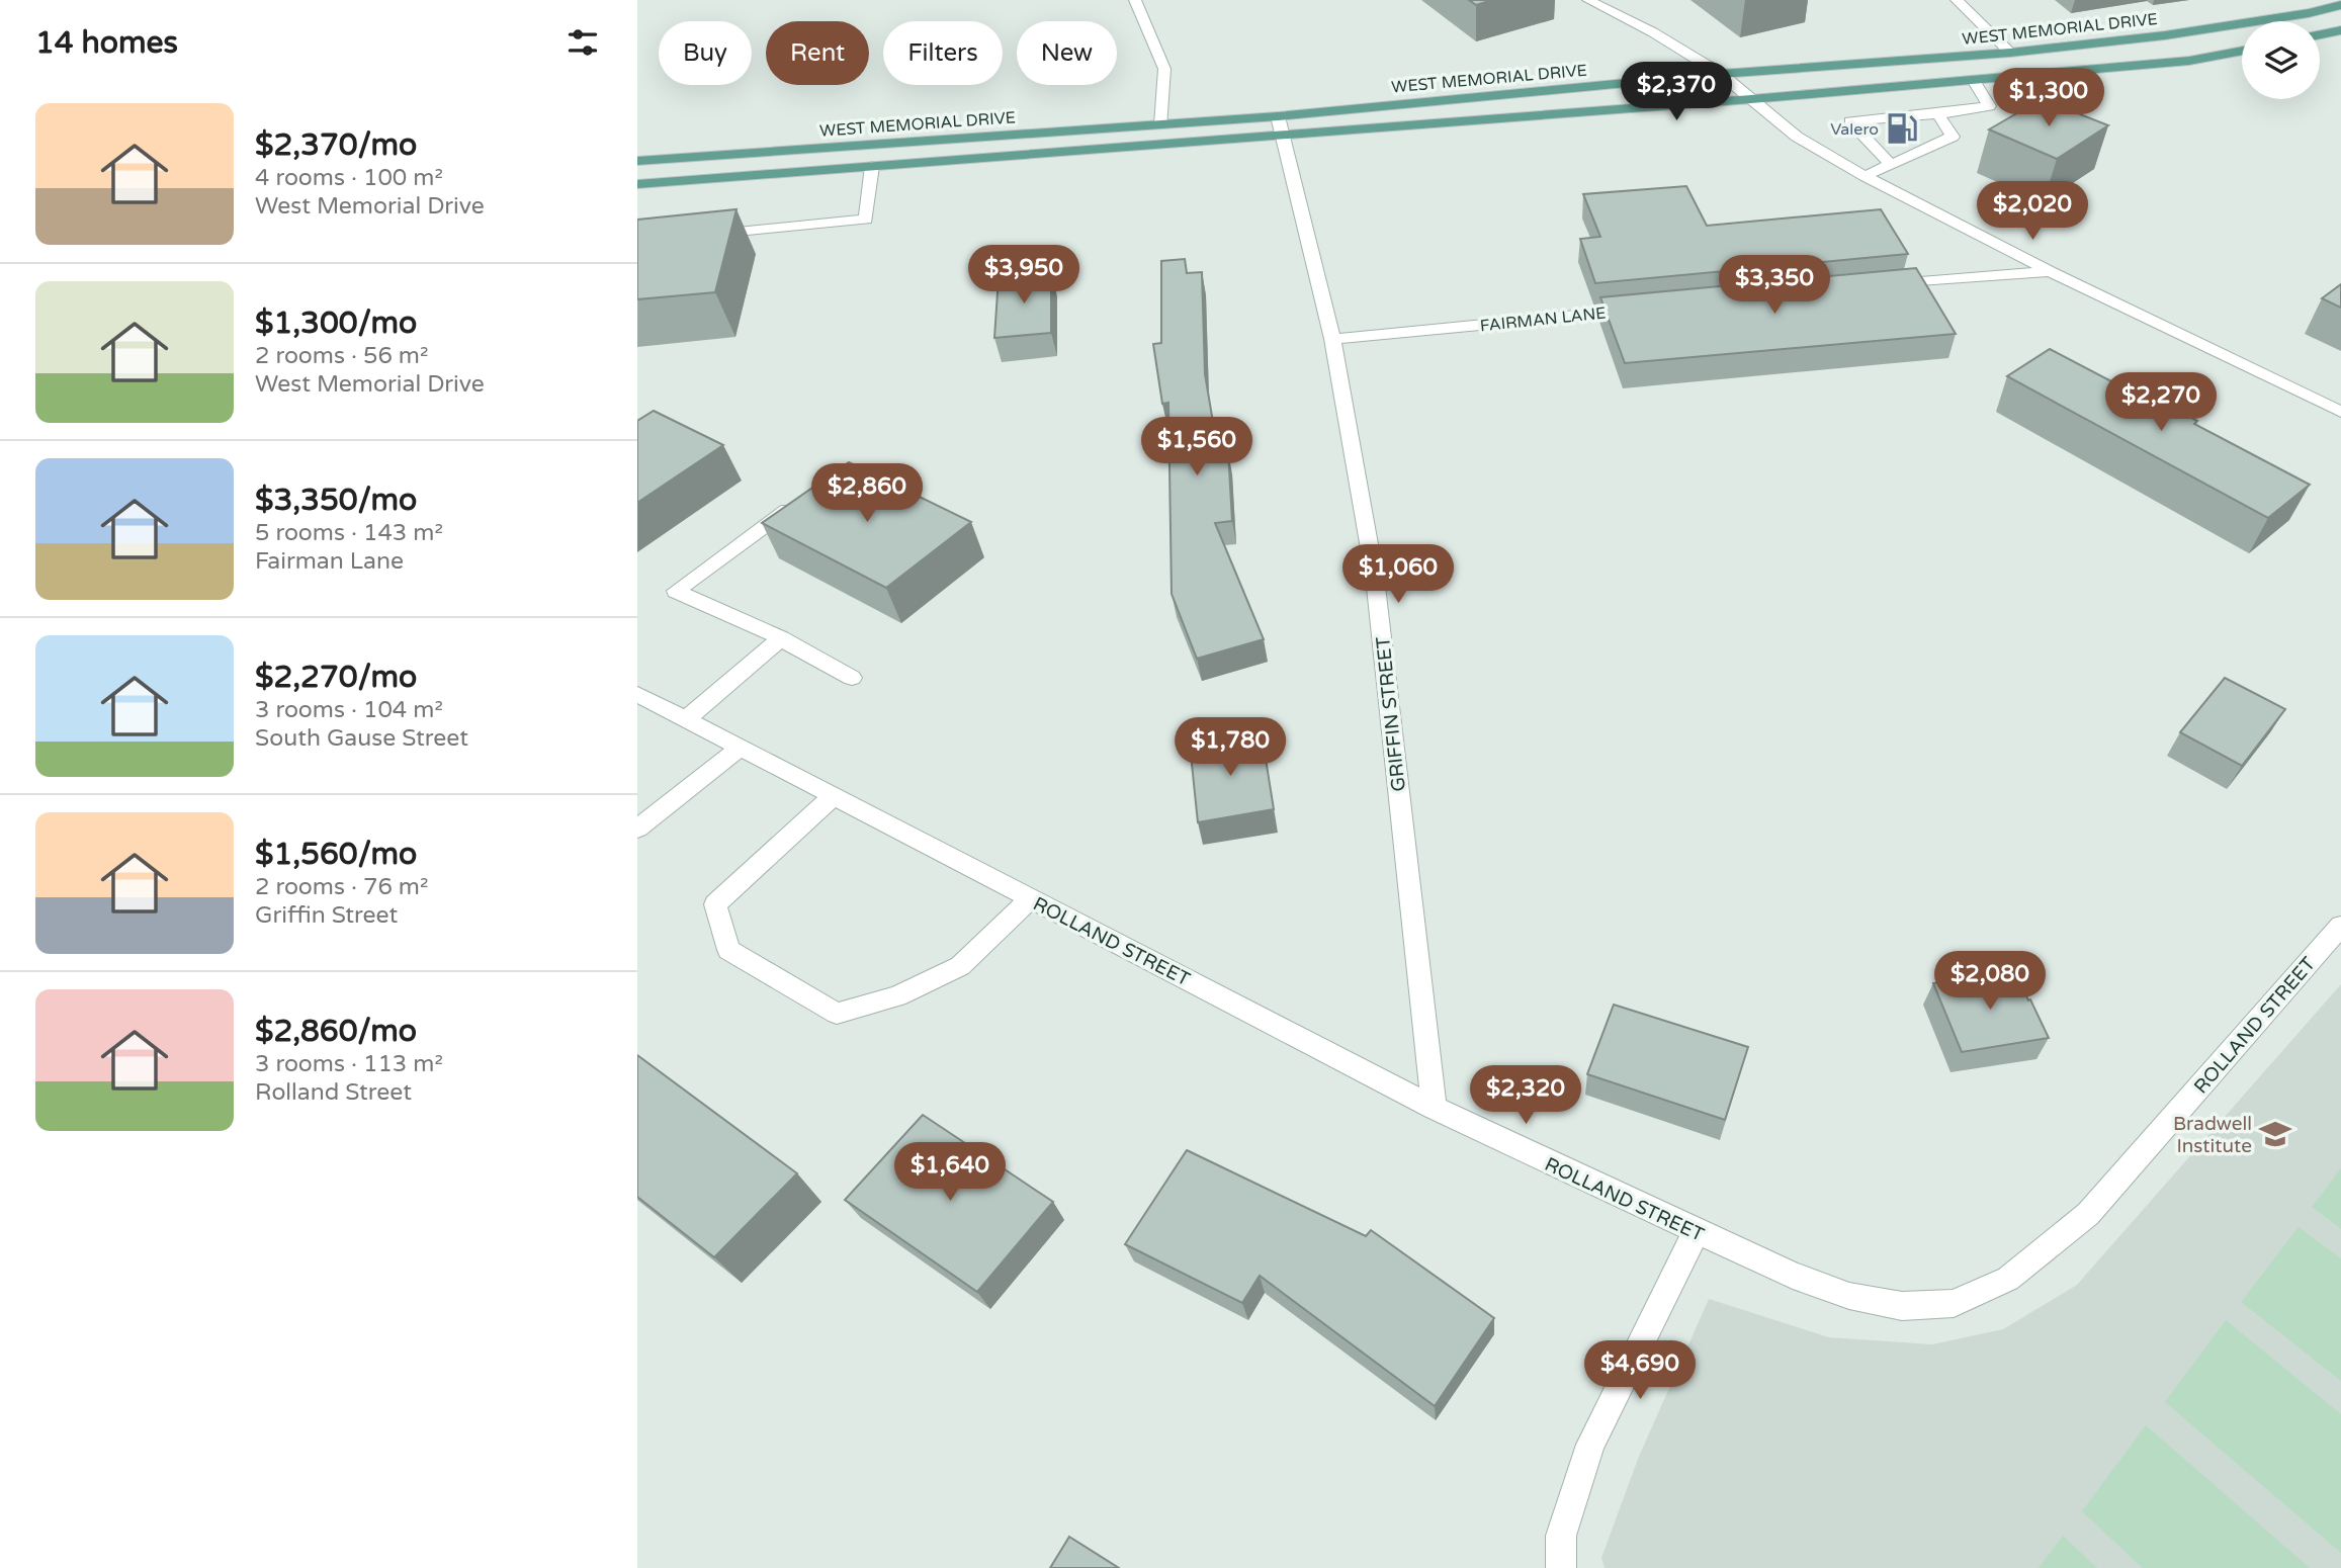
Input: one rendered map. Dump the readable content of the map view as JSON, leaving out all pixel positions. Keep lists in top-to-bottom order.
{
  "streets": {
    "main road": ["WEST MEMORIAL DRIVE"],
    "street": ["FAIRMAN LANE", "GRIFFIN STREET", "ROLLAND STREET"]
  },
  "crossings": [
    ["WEST MEMORIAL DRIVE", "GRIFFIN STREET"],
    ["FAIRMAN LANE", "GRIFFIN STREET"],
    ["GRIFFIN STREET", "ROLLAND STREET"]
  ],
  "places": {
    "fuel station": ["Valero"],
    "school or university": ["Bradwell Institute"]
  },
  "page": {
    "heading": "14 homes",
    "chip": [
      "Buy",
      "Rent",
      "Filters",
      "New"
    ],
    "price": [
      "$2,370",
      "$1,300",
      "$2,020",
      "$3,950",
      "$3,350",
      "$2,270",
      "$1,560",
      "$2,860",
      "$1,060",
      "$1,780",
      "$2,080",
      "$2,320",
      "$1,640",
      "$4,690"
    ],
    "list": [
      {
        "name": "$2,370/mo",
        "note": "4 rooms · 100 m² · West Memorial Drive"
      },
      {
        "name": "$1,300/mo",
        "note": "2 rooms · 56 m² · West Memorial Drive"
      },
      {
        "name": "$3,350/mo",
        "note": "5 rooms · 143 m² · Fairman Lane"
      },
      {
        "name": "$2,270/mo",
        "note": "3 rooms · 104 m² · South Gause Street"
      },
      {
        "name": "$1,560/mo",
        "note": "2 rooms · 76 m² · Griffin Street"
      },
      {
        "name": "$2,860/mo",
        "note": "3 rooms · 113 m² · Rolland Street"
      }
    ]
  }
}
